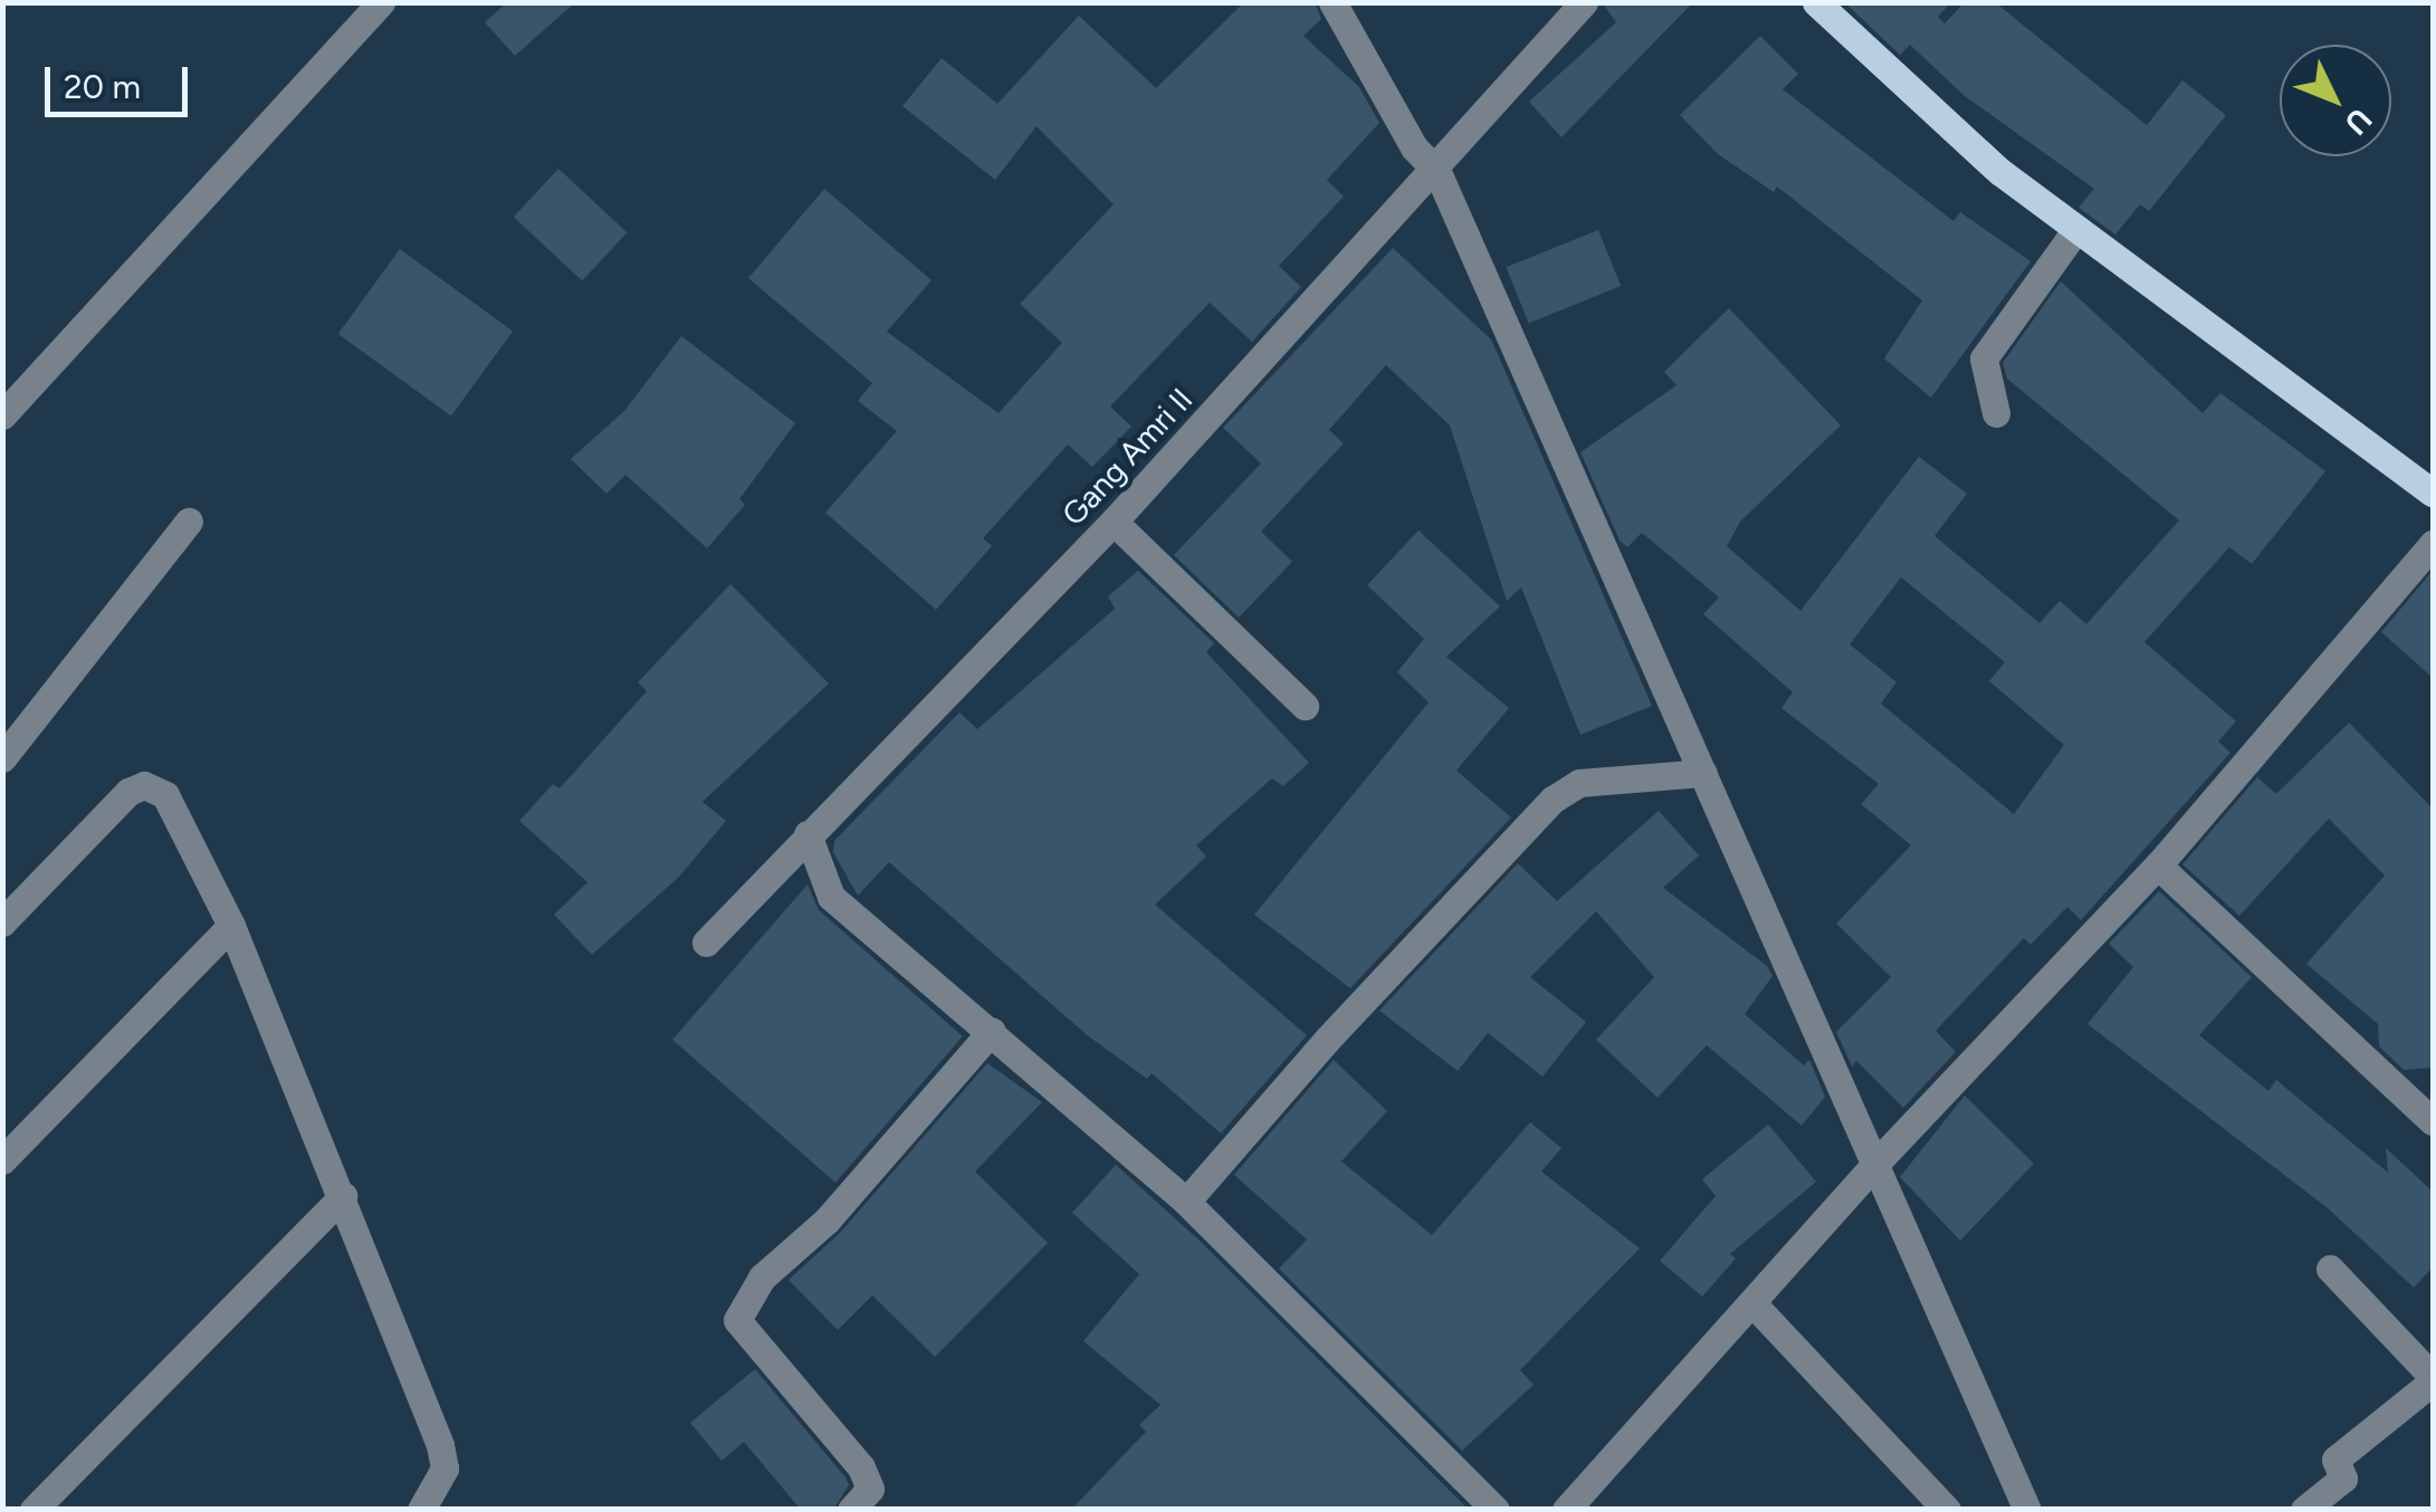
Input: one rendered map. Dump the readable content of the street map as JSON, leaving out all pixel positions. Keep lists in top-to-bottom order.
{
  "streets": {
    "street": ["Gang Amri II"]
  },
  "scale_bar": "20 m",
  "north": "bottom right"
}
